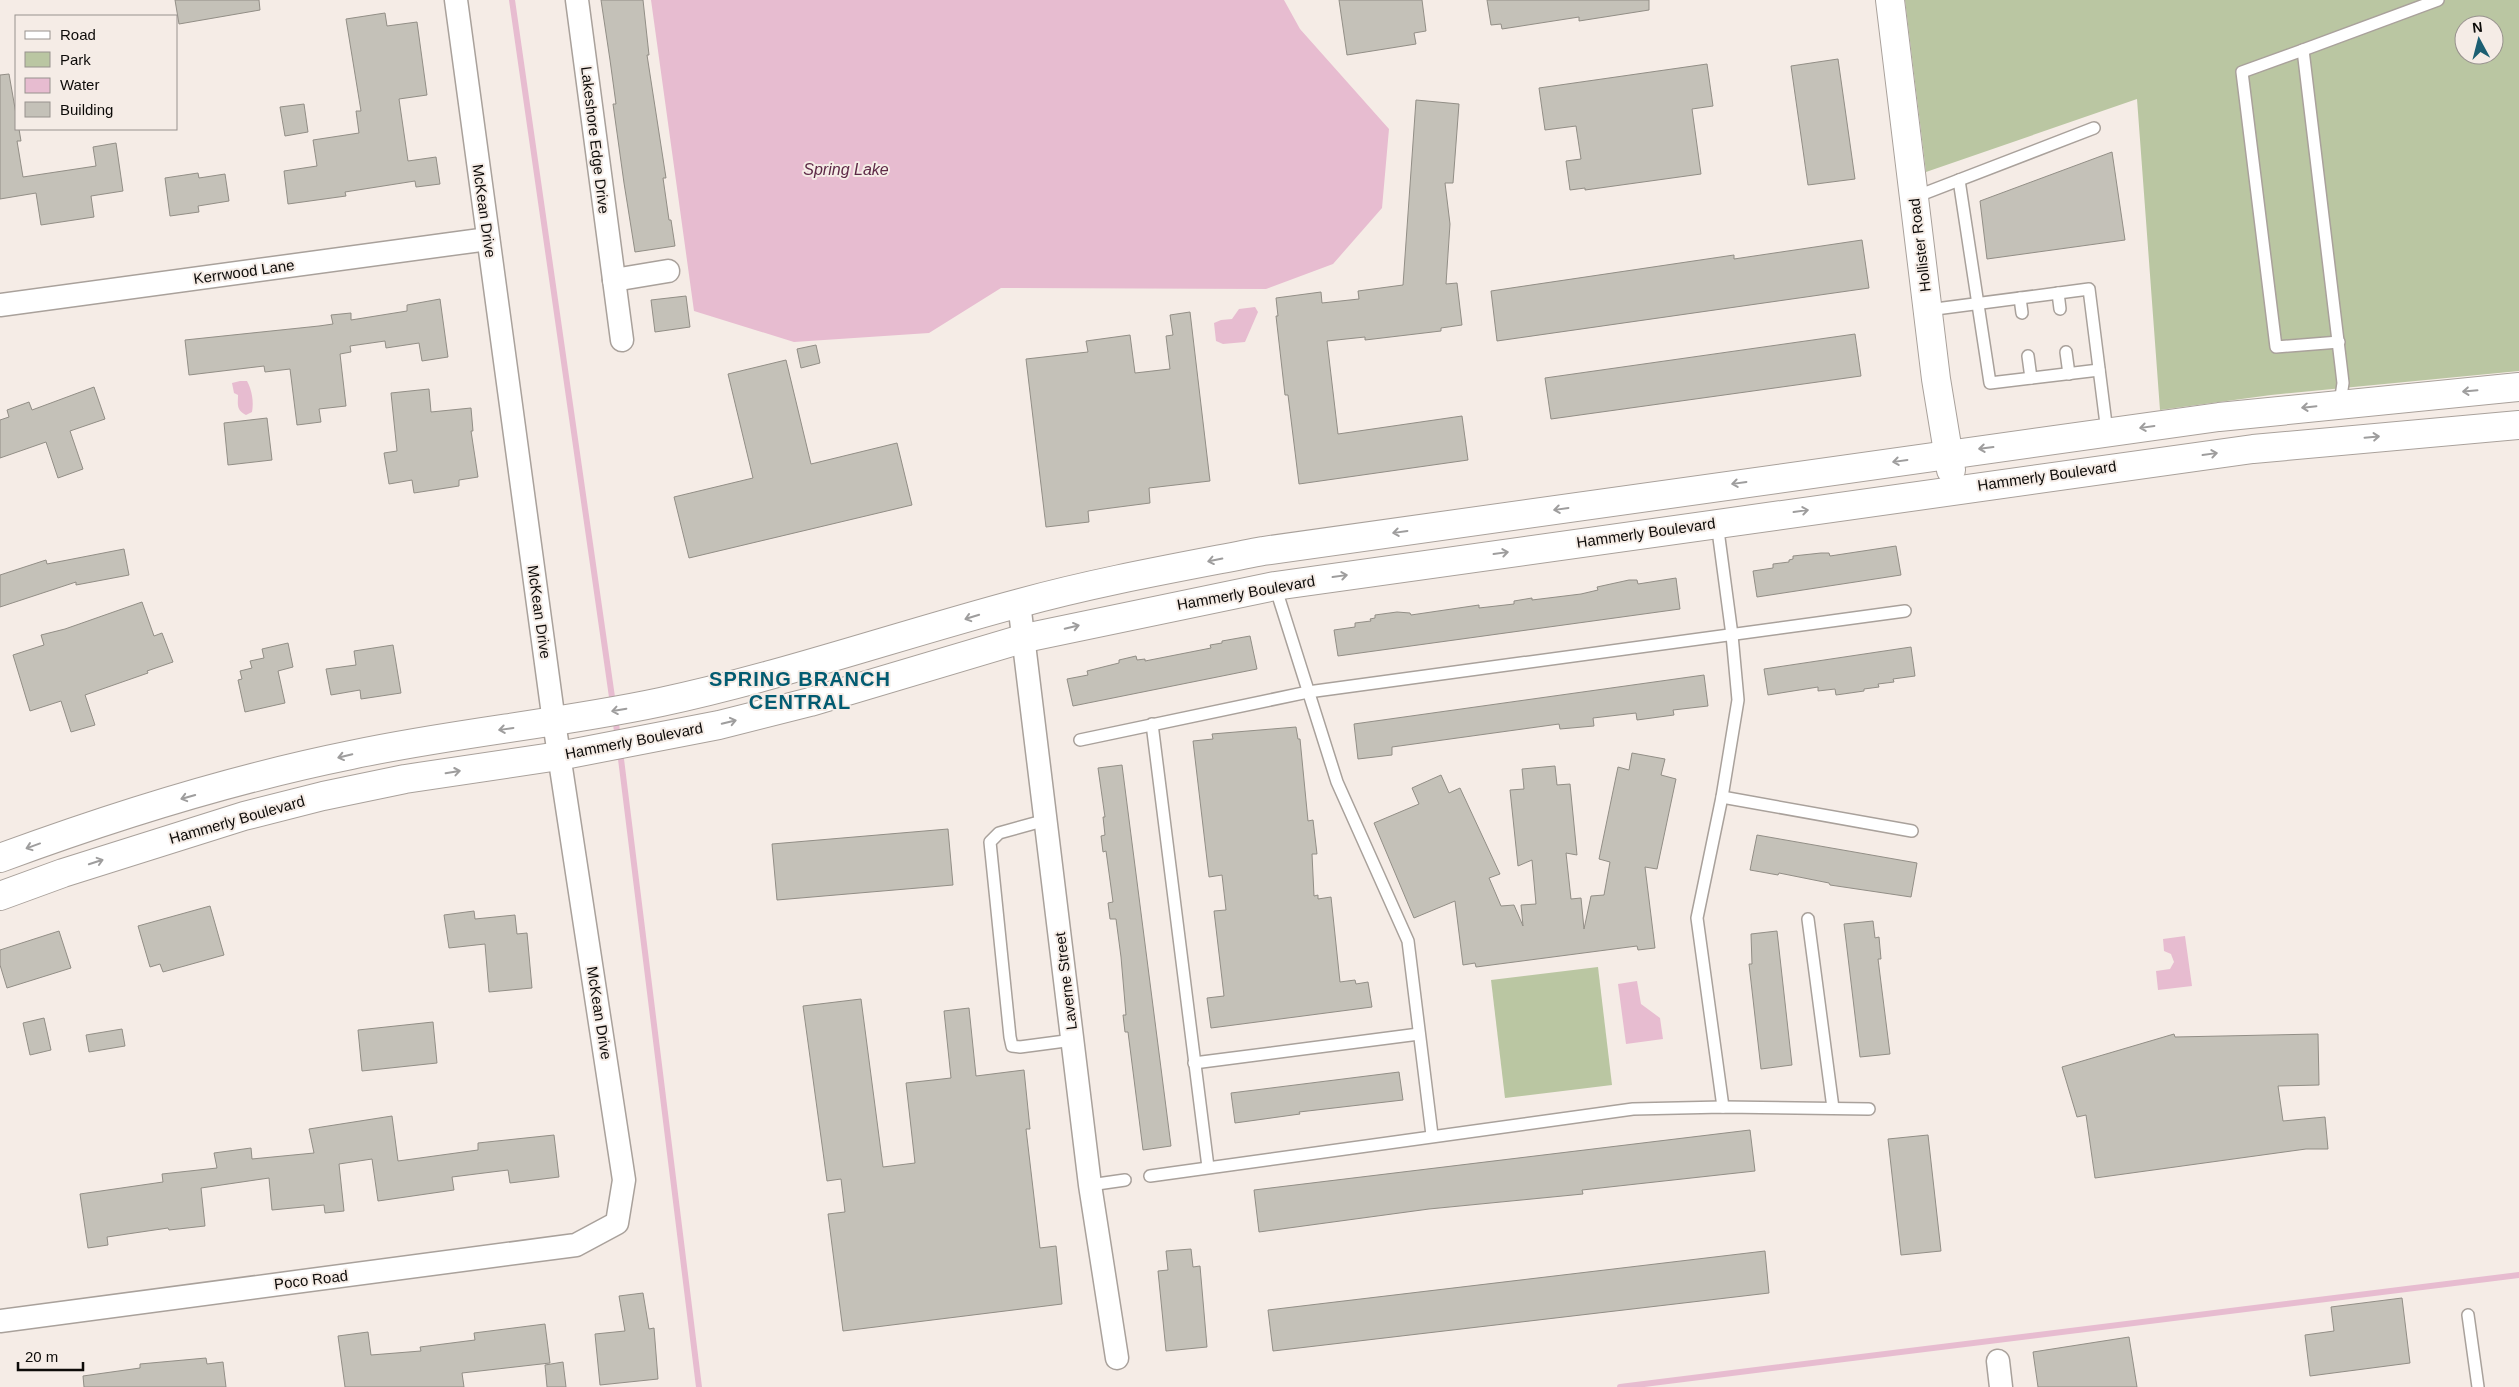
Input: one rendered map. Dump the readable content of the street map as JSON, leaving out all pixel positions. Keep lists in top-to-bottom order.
{
  "streets": {
    "main road": ["Hollister Road", "Hammerly Boulevard"],
    "street": [
      "Lakeshore Edge Drive",
      "McKean Drive",
      "Kerrwood Lane",
      "Laverne Street",
      "Poco Road"
    ]
  },
  "crossings": [
    ["McKean Drive", "Kerrwood Lane"],
    ["McKean Drive", "Hammerly Boulevard"],
    ["McKean Drive", "Poco Road"],
    ["Hollister Road", "Hammerly Boulevard"],
    ["Hammerly Boulevard", "Laverne Street"]
  ],
  "districts": ["SPRING BRANCH CENTRAL"],
  "water": ["Spring Lake"],
  "legend": [
    "Road",
    "Park",
    "Water",
    "Building"
  ],
  "scale_bar": "20 m",
  "north": "top"
}
